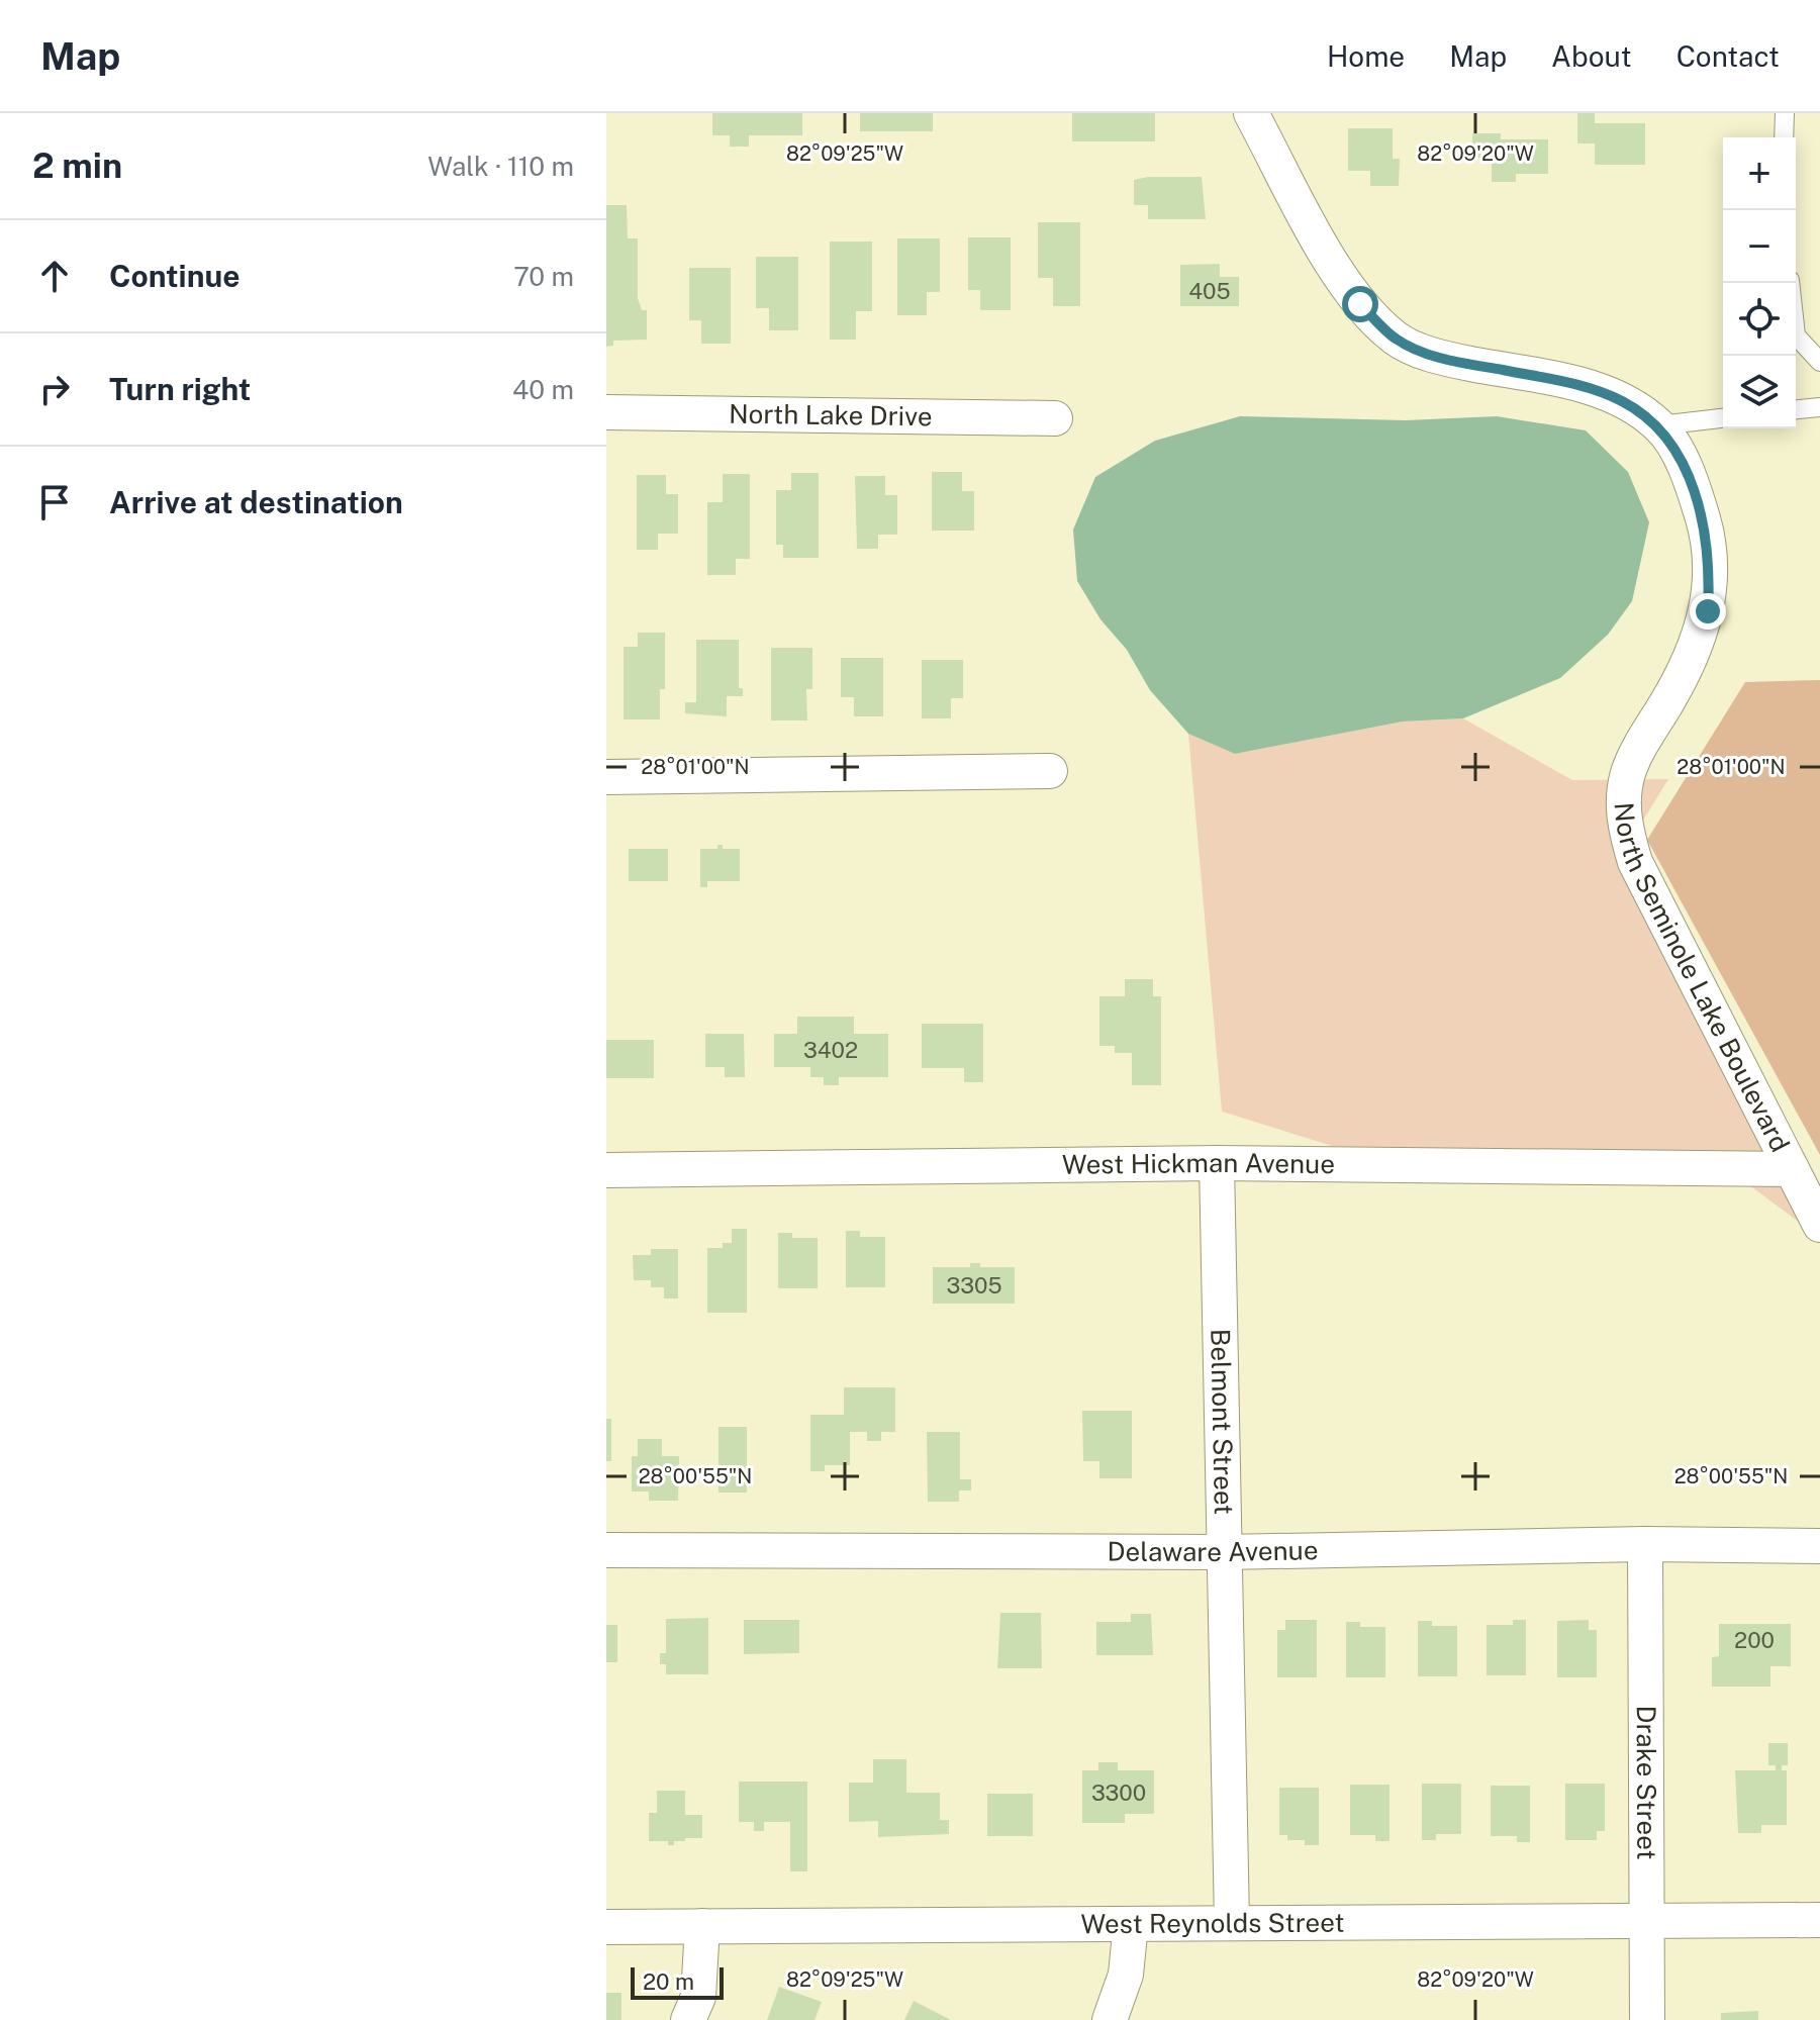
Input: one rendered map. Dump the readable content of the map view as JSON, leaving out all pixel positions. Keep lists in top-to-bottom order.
{
  "streets": {
    "street": [
      "North Lake Drive",
      "North Seminole Lake Boulevard",
      "West Hickman Avenue",
      "Belmont Street",
      "Delaware Avenue",
      "Drake Street",
      "West Reynolds Street"
    ]
  },
  "crossings": [
    ["North Seminole Lake Boulevard", "West Hickman Avenue"],
    ["West Hickman Avenue", "Belmont Street"],
    ["Belmont Street", "Delaware Avenue"],
    ["Belmont Street", "West Reynolds Street"],
    ["Delaware Avenue", "Drake Street"],
    ["Drake Street", "West Reynolds Street"]
  ],
  "house_numbers": [
    "405",
    "3402",
    "3305",
    "200",
    "3300"
  ],
  "scale_bar": "20 m",
  "page": {
    "header": "Map",
    "nav": [
      "Home",
      "Map",
      "About",
      "Contact"
    ],
    "heading": ["2 min", "Walk · 110 m"],
    "map_buttons": ["+", "−"],
    "list": [
      ["Continue", "70 m"],
      ["Turn right", "40 m"],
      "Arrive at destination"
    ],
    "scale": "20 m"
  },
  "coordinates": [
    "82°09'25\"W",
    "82°09'20\"W",
    "28°01'00\"N",
    "28°00'55\"N"
  ]
}
